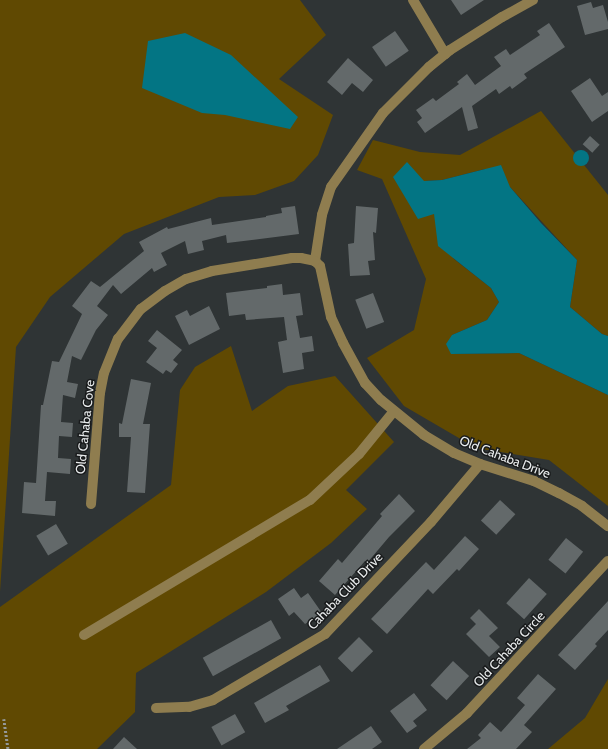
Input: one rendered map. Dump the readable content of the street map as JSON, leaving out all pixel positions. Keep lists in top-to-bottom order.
{
  "streets": {
    "street": [
      "Old Cahaba Cove",
      "Old Cahaba Drive",
      "Cahaba Club Drive",
      "Old Cahaba Circle"
    ]
  },
  "crossings": [
    ["Old Cahaba Cove", "Old Cahaba Drive"],
    ["Old Cahaba Drive", "Cahaba Club Drive"]
  ]
}
